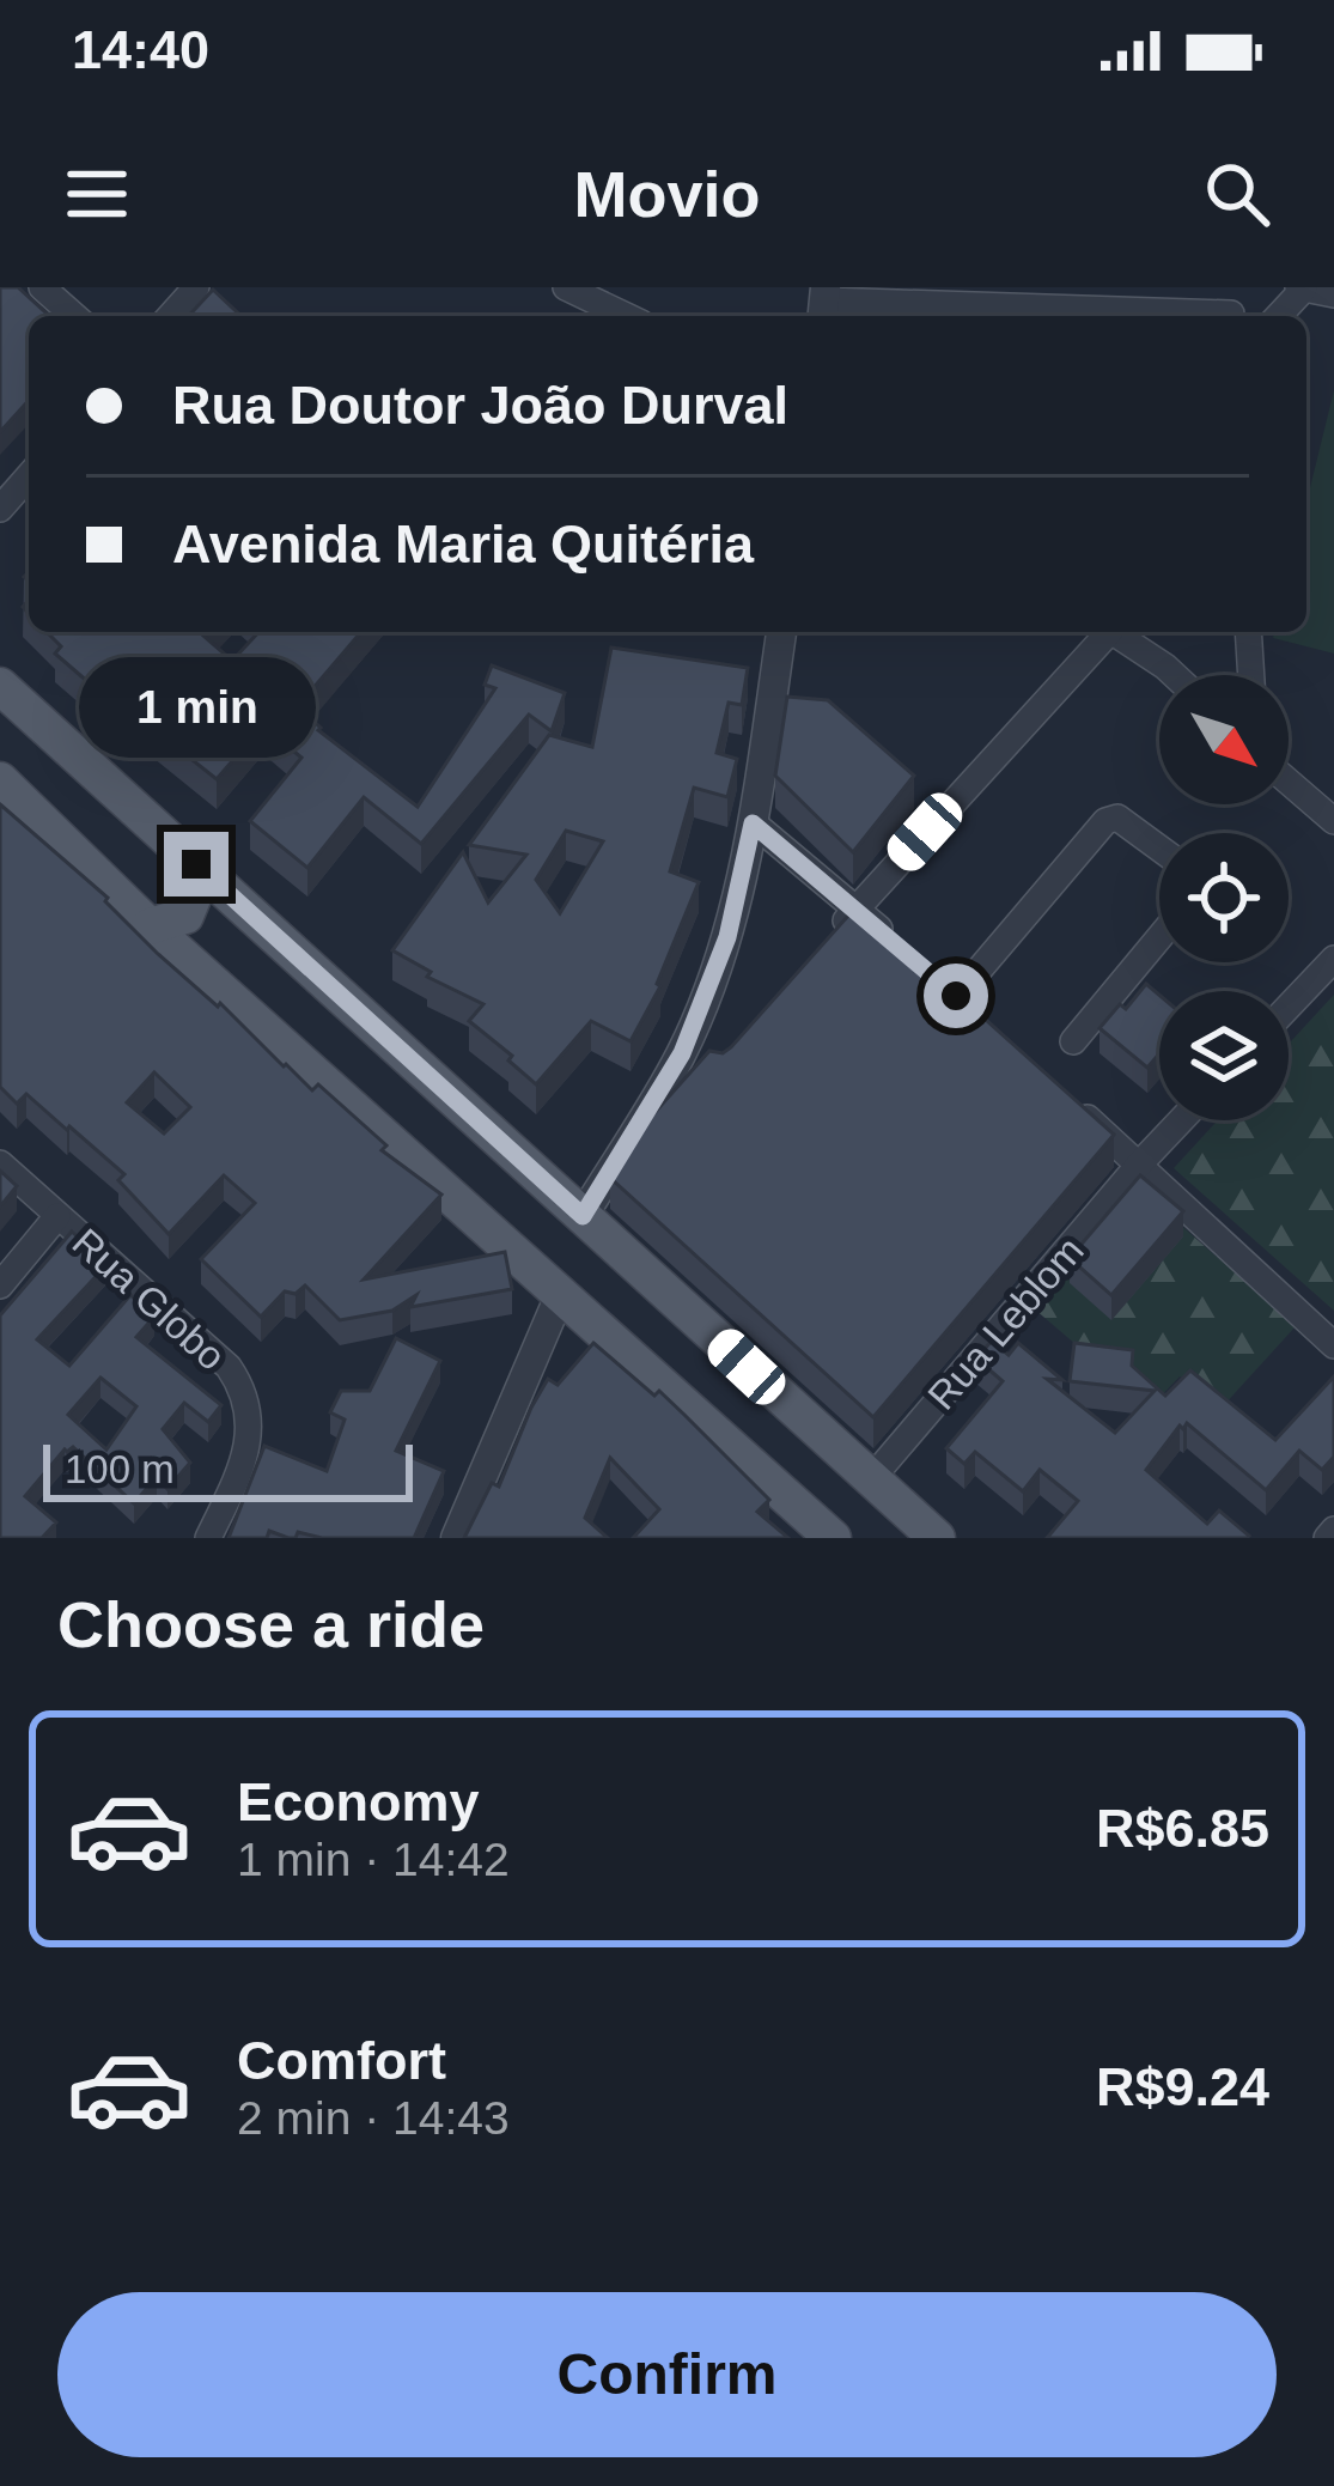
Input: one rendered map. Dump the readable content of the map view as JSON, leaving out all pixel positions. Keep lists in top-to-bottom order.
{
  "streets": {
    "street": ["Rua Globo", "Rua Leblom"]
  },
  "scale_bar": "100 m",
  "north": "bottom right",
  "page": {
    "status": "14:40",
    "header": "Movio",
    "banner": ["Rua Doutor João Durval", "Avenida Maria Quitéria"],
    "bubble": "1 min",
    "scale": "100 m",
    "heading": "Choose a ride",
    "list": [
      {
        "name": "Economy",
        "note": "1 min · 14:42",
        "value": "R$6.85"
      },
      {
        "name": "Comfort",
        "note": "2 min · 14:43",
        "value": "R$9.24"
      }
    ],
    "buttons": "Confirm"
  }
}
